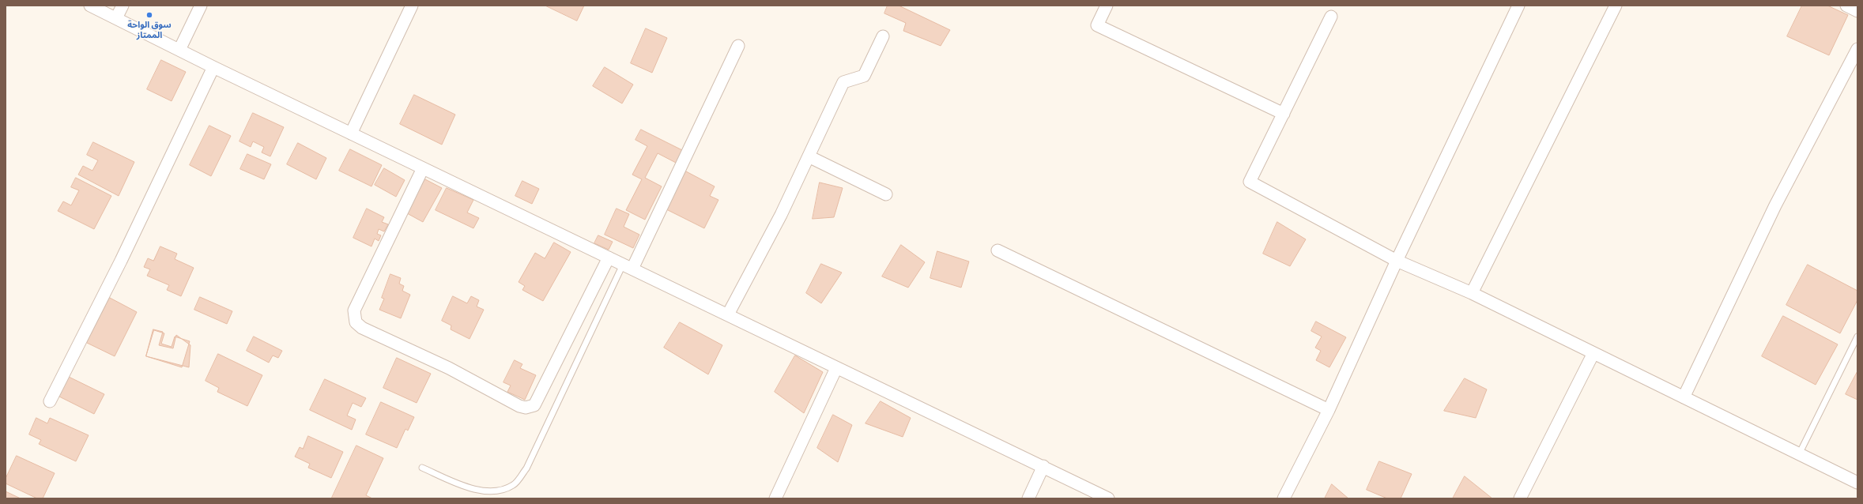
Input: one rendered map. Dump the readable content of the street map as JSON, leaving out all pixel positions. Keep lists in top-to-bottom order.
{
  "places": ["سوق الواحة الممتاز"]
}
